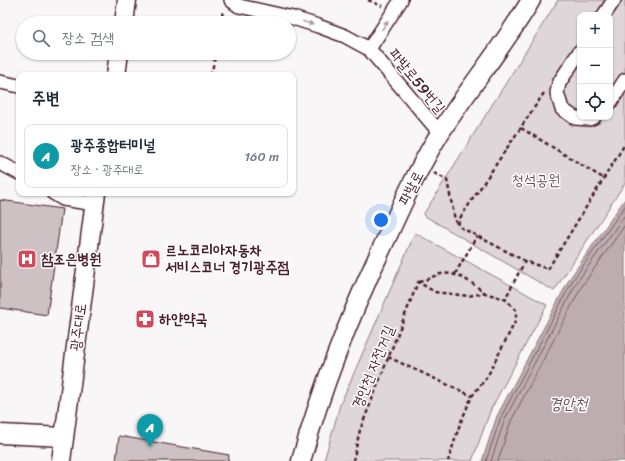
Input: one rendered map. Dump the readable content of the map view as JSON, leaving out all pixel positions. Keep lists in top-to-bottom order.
{
  "streets": {
    "street": ["파발로59번길", "파발로", "광주대로"],
    "path": ["경안천 자전거길"]
  },
  "crossings": [
    ["파발로59번길", "파발로"]
  ],
  "one_way": ["파발로59번길"],
  "water": ["경안천"],
  "parks": ["청석공원"],
  "places": {
    "hospital": ["참조은병원"],
    "shop": ["르노코리아자동차 서비스코너 경기광주점"],
    "pharmacy": ["하얀약국"]
  },
  "page": {
    "map_buttons": ["+", "−"],
    "search": "장소 검색",
    "heading": "주변",
    "list": [
      {
        "mark": "A",
        "name": "광주종합터미널",
        "note": "장소 · 광주대로",
        "value": "160 m"
      }
    ],
    "pins": "A"
  }
}
